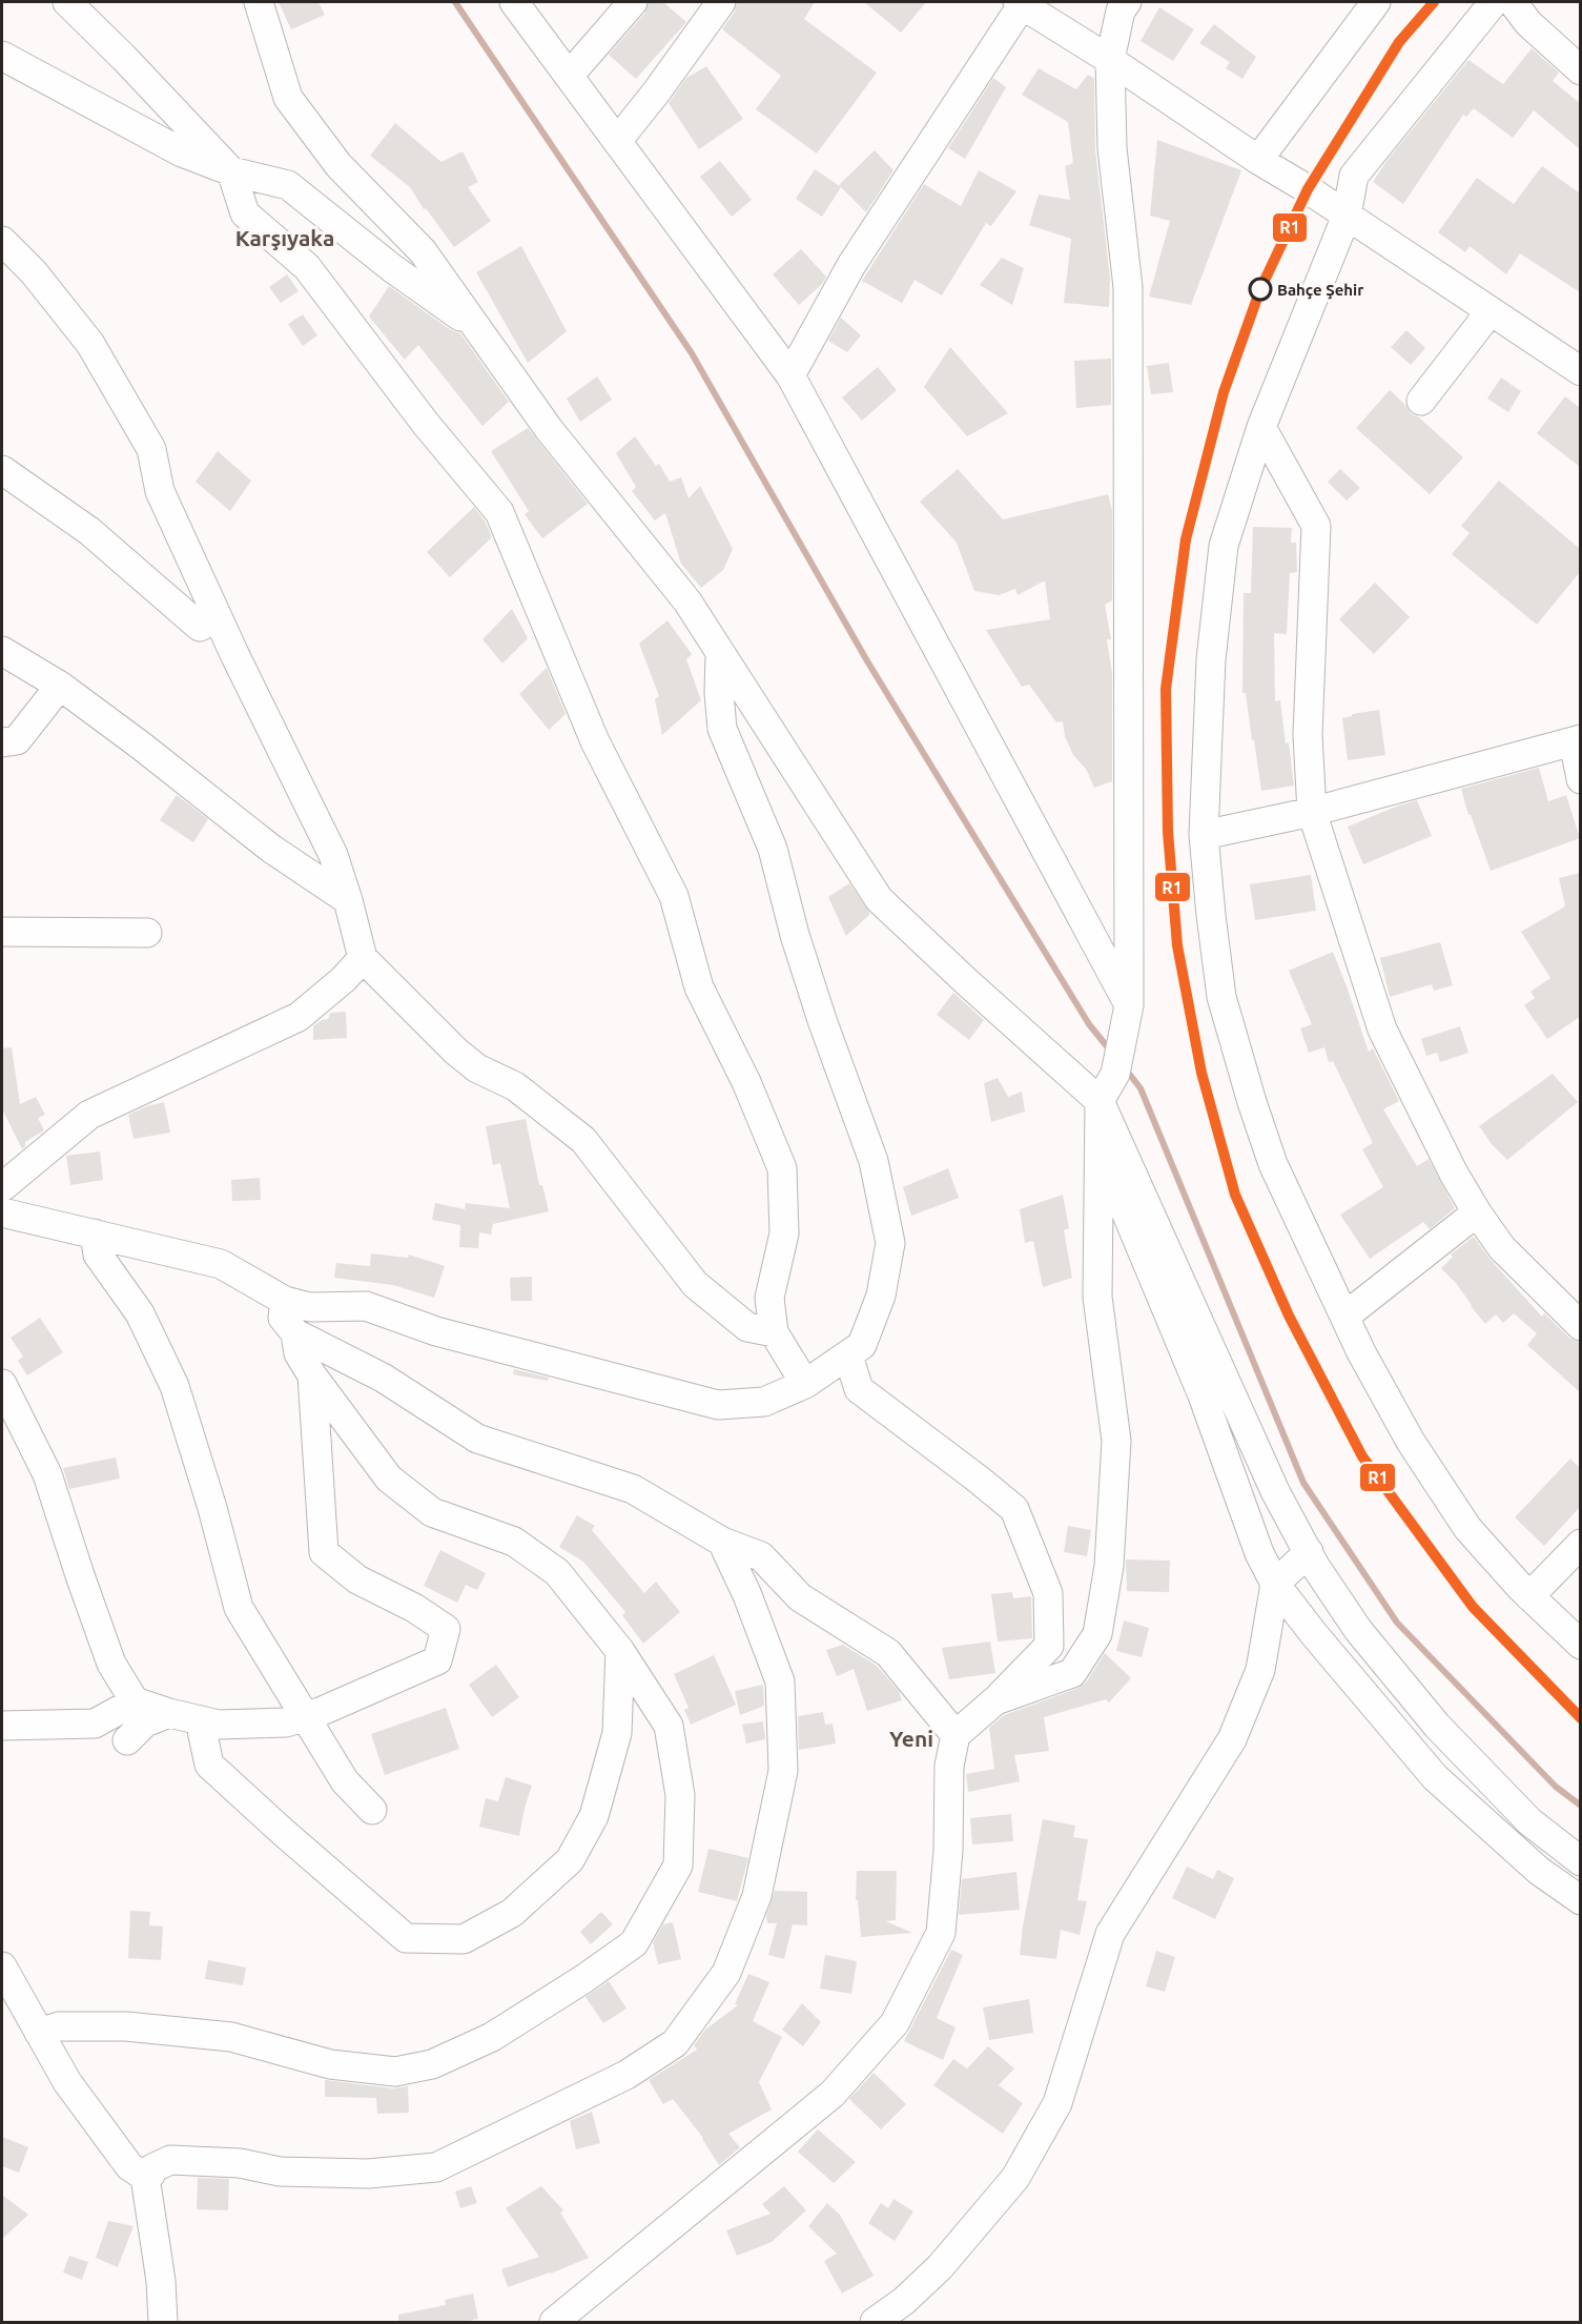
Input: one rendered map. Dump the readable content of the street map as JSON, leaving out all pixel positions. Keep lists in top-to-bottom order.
{
  "districts": ["Karşıyaka", "Yeni"],
  "places": ["Bahçe Şehir"],
  "lines": ["transit line R1"]
}
